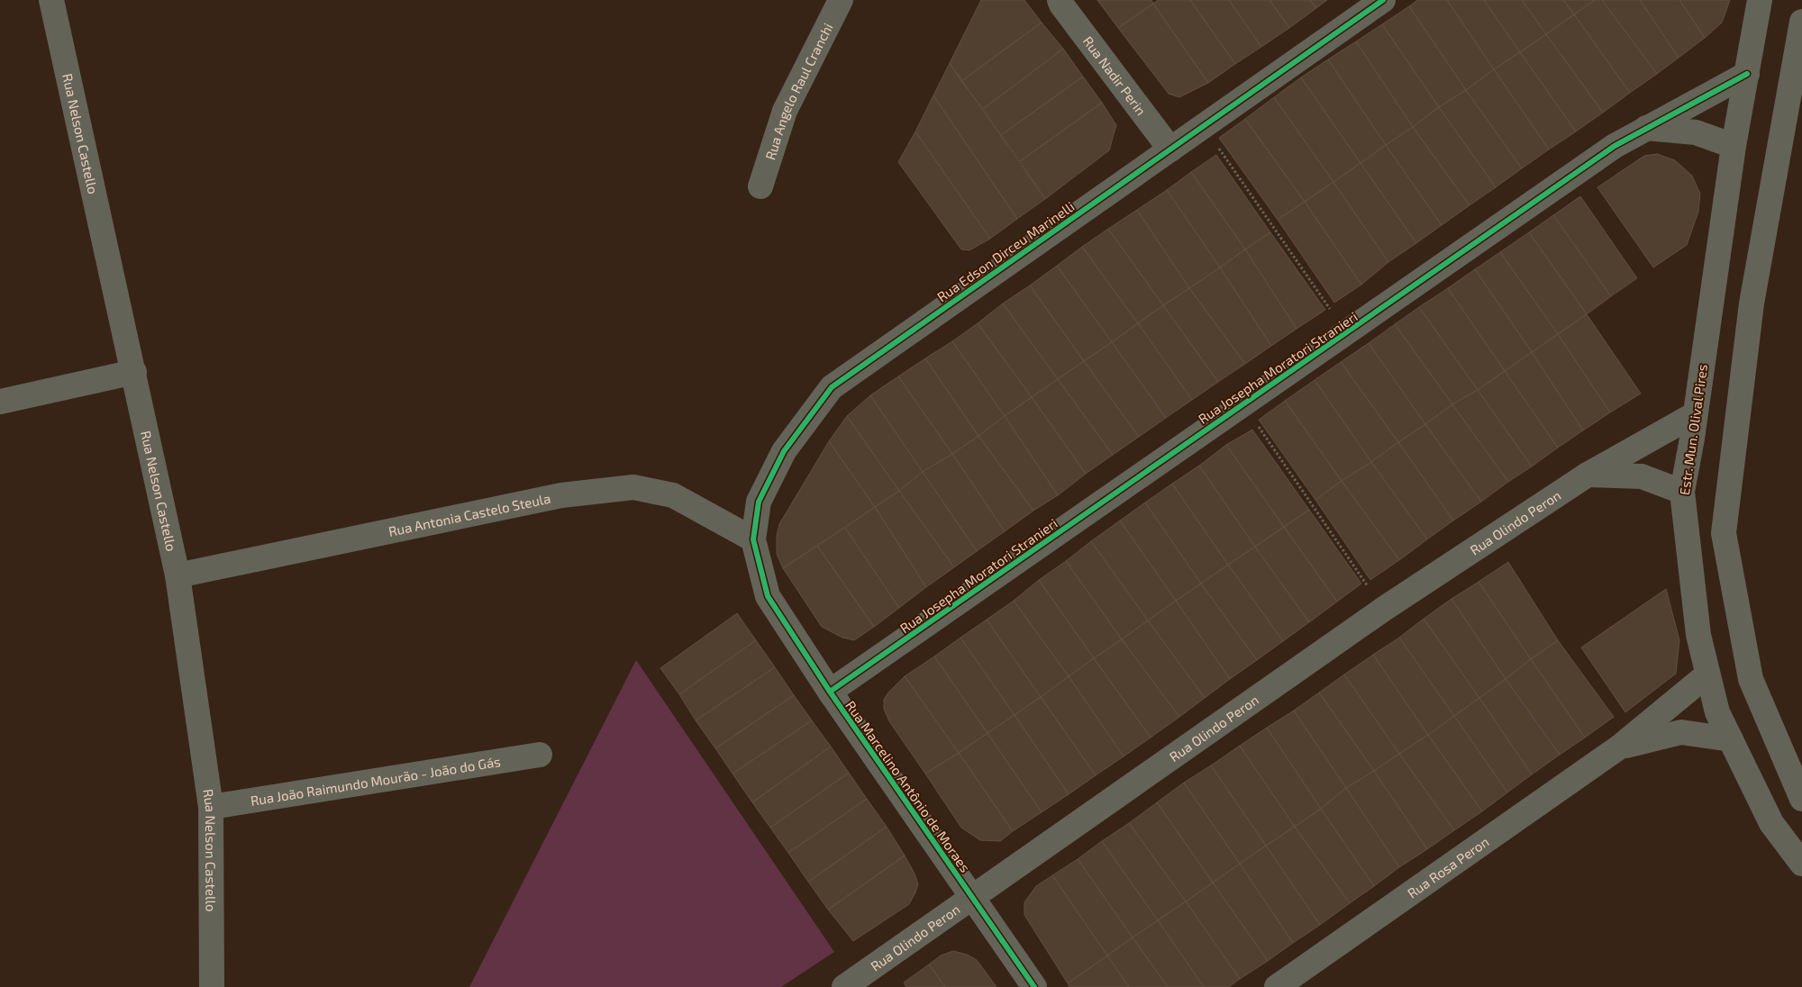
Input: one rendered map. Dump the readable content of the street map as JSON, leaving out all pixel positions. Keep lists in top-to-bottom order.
{
  "streets": {
    "street": [
      "Rua Nadir Perin",
      "Rua Angelo Raul Cranchi",
      "Rua Nelson Castello",
      "Rua Edson Dirceu Marinelli",
      "Rua Josepha Moratori Stranieri",
      "Estr. Mun. Olival Pires",
      "Rua Antonia Castelo Steula",
      "Rua Olindo Peron",
      "Rua João Raimundo Mourão - João do Gás",
      "Rua Marcelino Antônio de Moraes",
      "Rua Rosa Peron"
    ]
  },
  "crossings": [
    ["Rua Nadir Perin", "Rua Edson Dirceu Marinelli"],
    ["Rua Nelson Castello", "Rua Antonia Castelo Steula"],
    ["Rua Nelson Castello", "Rua João Raimundo Mourão - João do Gás"],
    ["Rua Edson Dirceu Marinelli", "Rua Antonia Castelo Steula"],
    ["Rua Edson Dirceu Marinelli", "Rua Marcelino Antônio de Moraes"],
    ["Rua Josepha Moratori Stranieri", "Estr. Mun. Olival Pires"],
    ["Rua Josepha Moratori Stranieri", "Rua Marcelino Antônio de Moraes"],
    ["Estr. Mun. Olival Pires", "Rua Olindo Peron"],
    ["Estr. Mun. Olival Pires", "Rua Rosa Peron"],
    ["Rua Olindo Peron", "Rua Marcelino Antônio de Moraes"]
  ]
}
